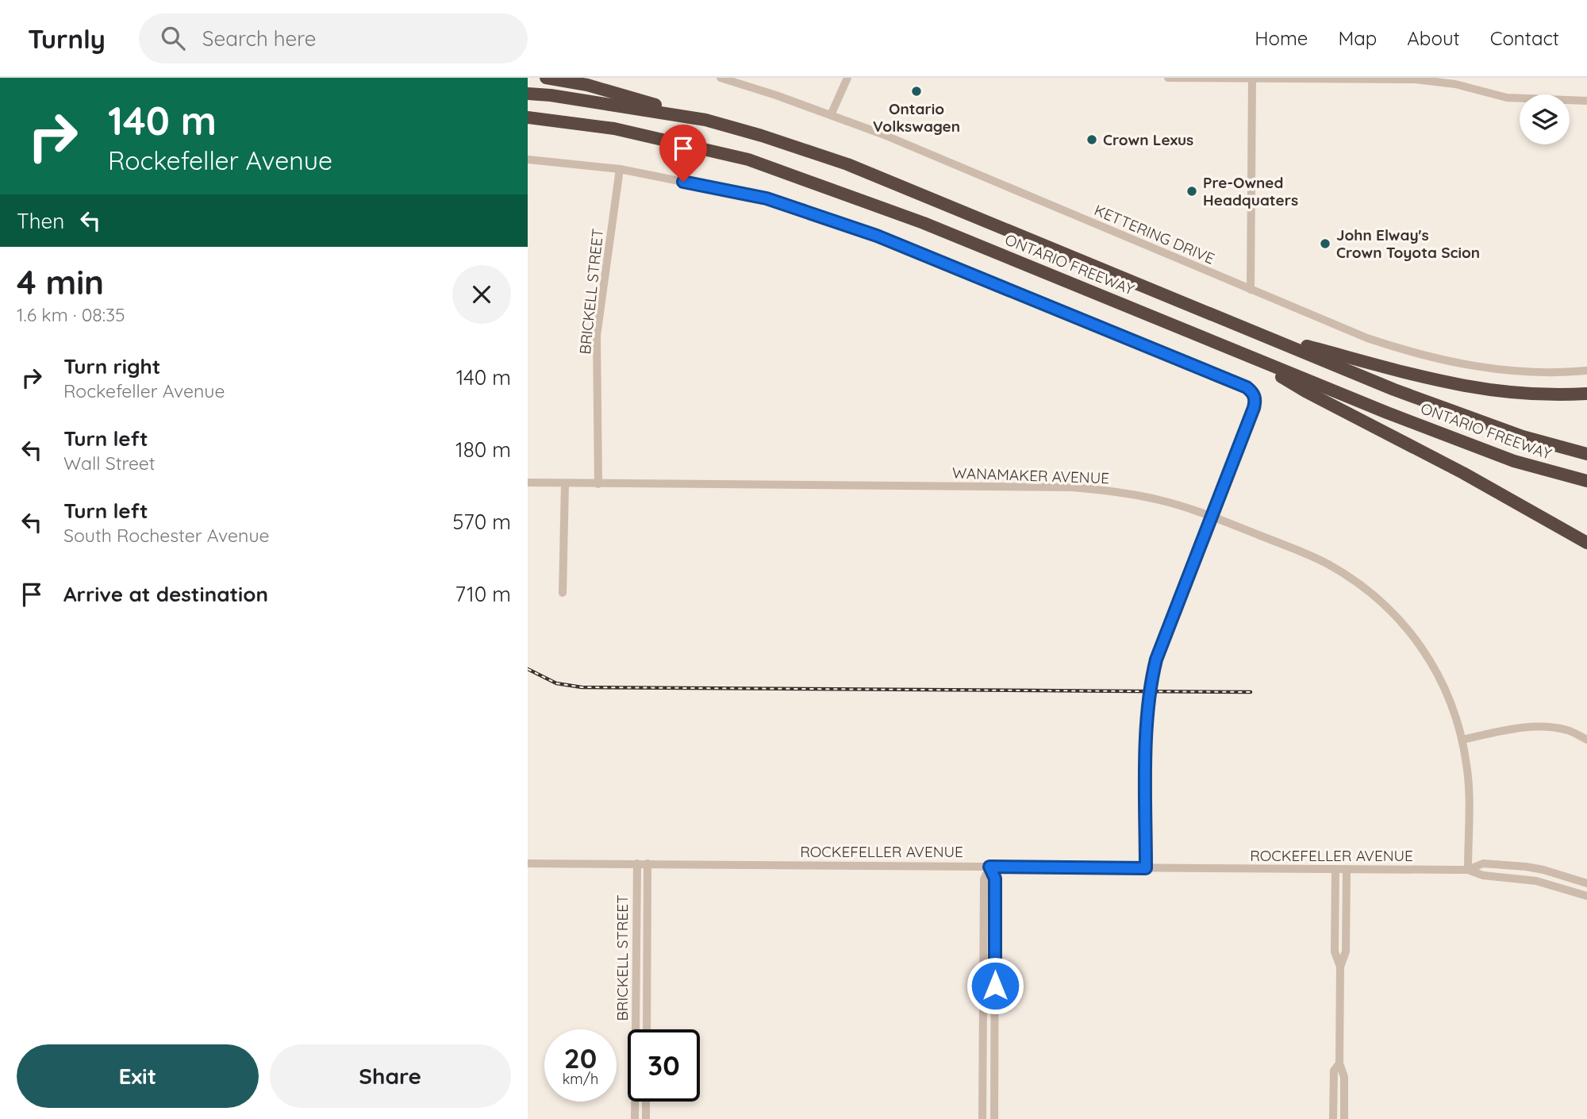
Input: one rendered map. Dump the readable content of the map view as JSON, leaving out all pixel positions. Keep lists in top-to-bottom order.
{
  "streets": {
    "highway": ["ONTARIO FREEWAY"],
    "street": [
      "KETTERING DRIVE",
      "BRICKELL STREET",
      "WANAMAKER AVENUE",
      "ROCKEFELLER AVENUE"
    ]
  },
  "crossings": [
    ["BRICKELL STREET", "WANAMAKER AVENUE"],
    ["BRICKELL STREET", "ROCKEFELLER AVENUE"],
    ["WANAMAKER AVENUE", "ROCKEFELLER AVENUE"]
  ],
  "places": [
    "Ontario Volkswagen",
    "Crown Lexus",
    "Pre-Owned Headquaters",
    "John Elway's Crown Toyota Scion"
  ],
  "page": {
    "header": "Turnly",
    "search": "Search here",
    "nav": [
      "Home",
      "Map",
      "About",
      "Contact"
    ],
    "turn": ["140 m", "Rockefeller Avenue"],
    "then": "Then",
    "heading": ["4 min", "1.6 km · 08:35"],
    "list": [
      {
        "name": "Turn right",
        "note": "Rockefeller Avenue",
        "value": "140 m"
      },
      {
        "name": "Turn left",
        "note": "Wall Street",
        "value": "180 m"
      },
      {
        "name": "Turn left",
        "note": "South Rochester Avenue",
        "value": "570 m"
      },
      {
        "name": "Arrive at destination",
        "value": "710 m"
      }
    ],
    "speed": "20 km/h",
    "limit": "30",
    "buttons": ["Exit", "Share"]
  }
}
